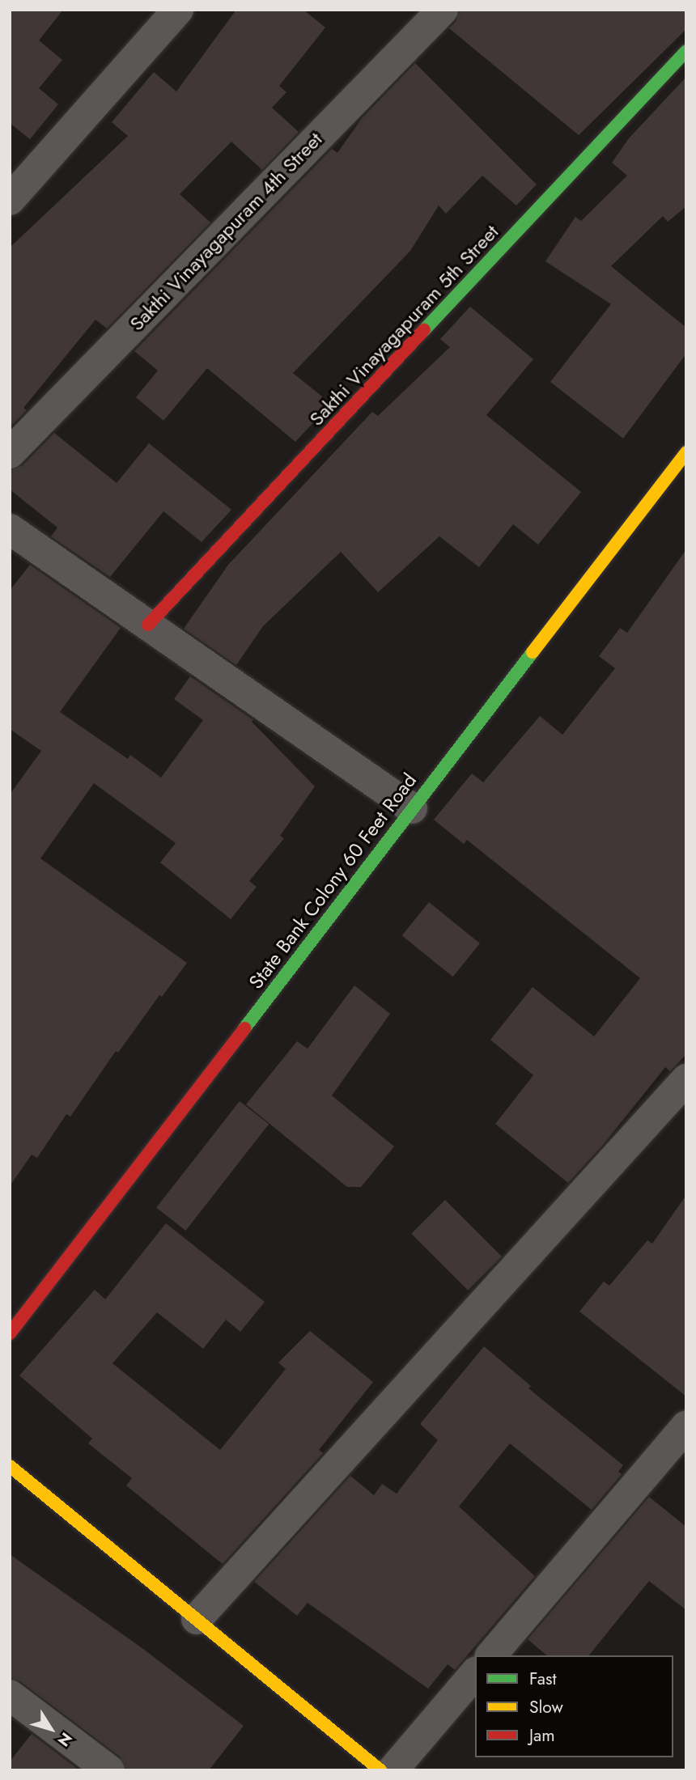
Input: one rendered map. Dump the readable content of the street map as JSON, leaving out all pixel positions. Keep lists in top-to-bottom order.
{
  "streets": {
    "street": ["Sakthi Vinayagapuram 4th Street", "Sakthi Vinayagapuram 5th Street", "State Bank Colony 60 Feet Road"]
  },
  "legend": ["Fast", "Slow", "Jam"],
  "north": "bottom right"
}
